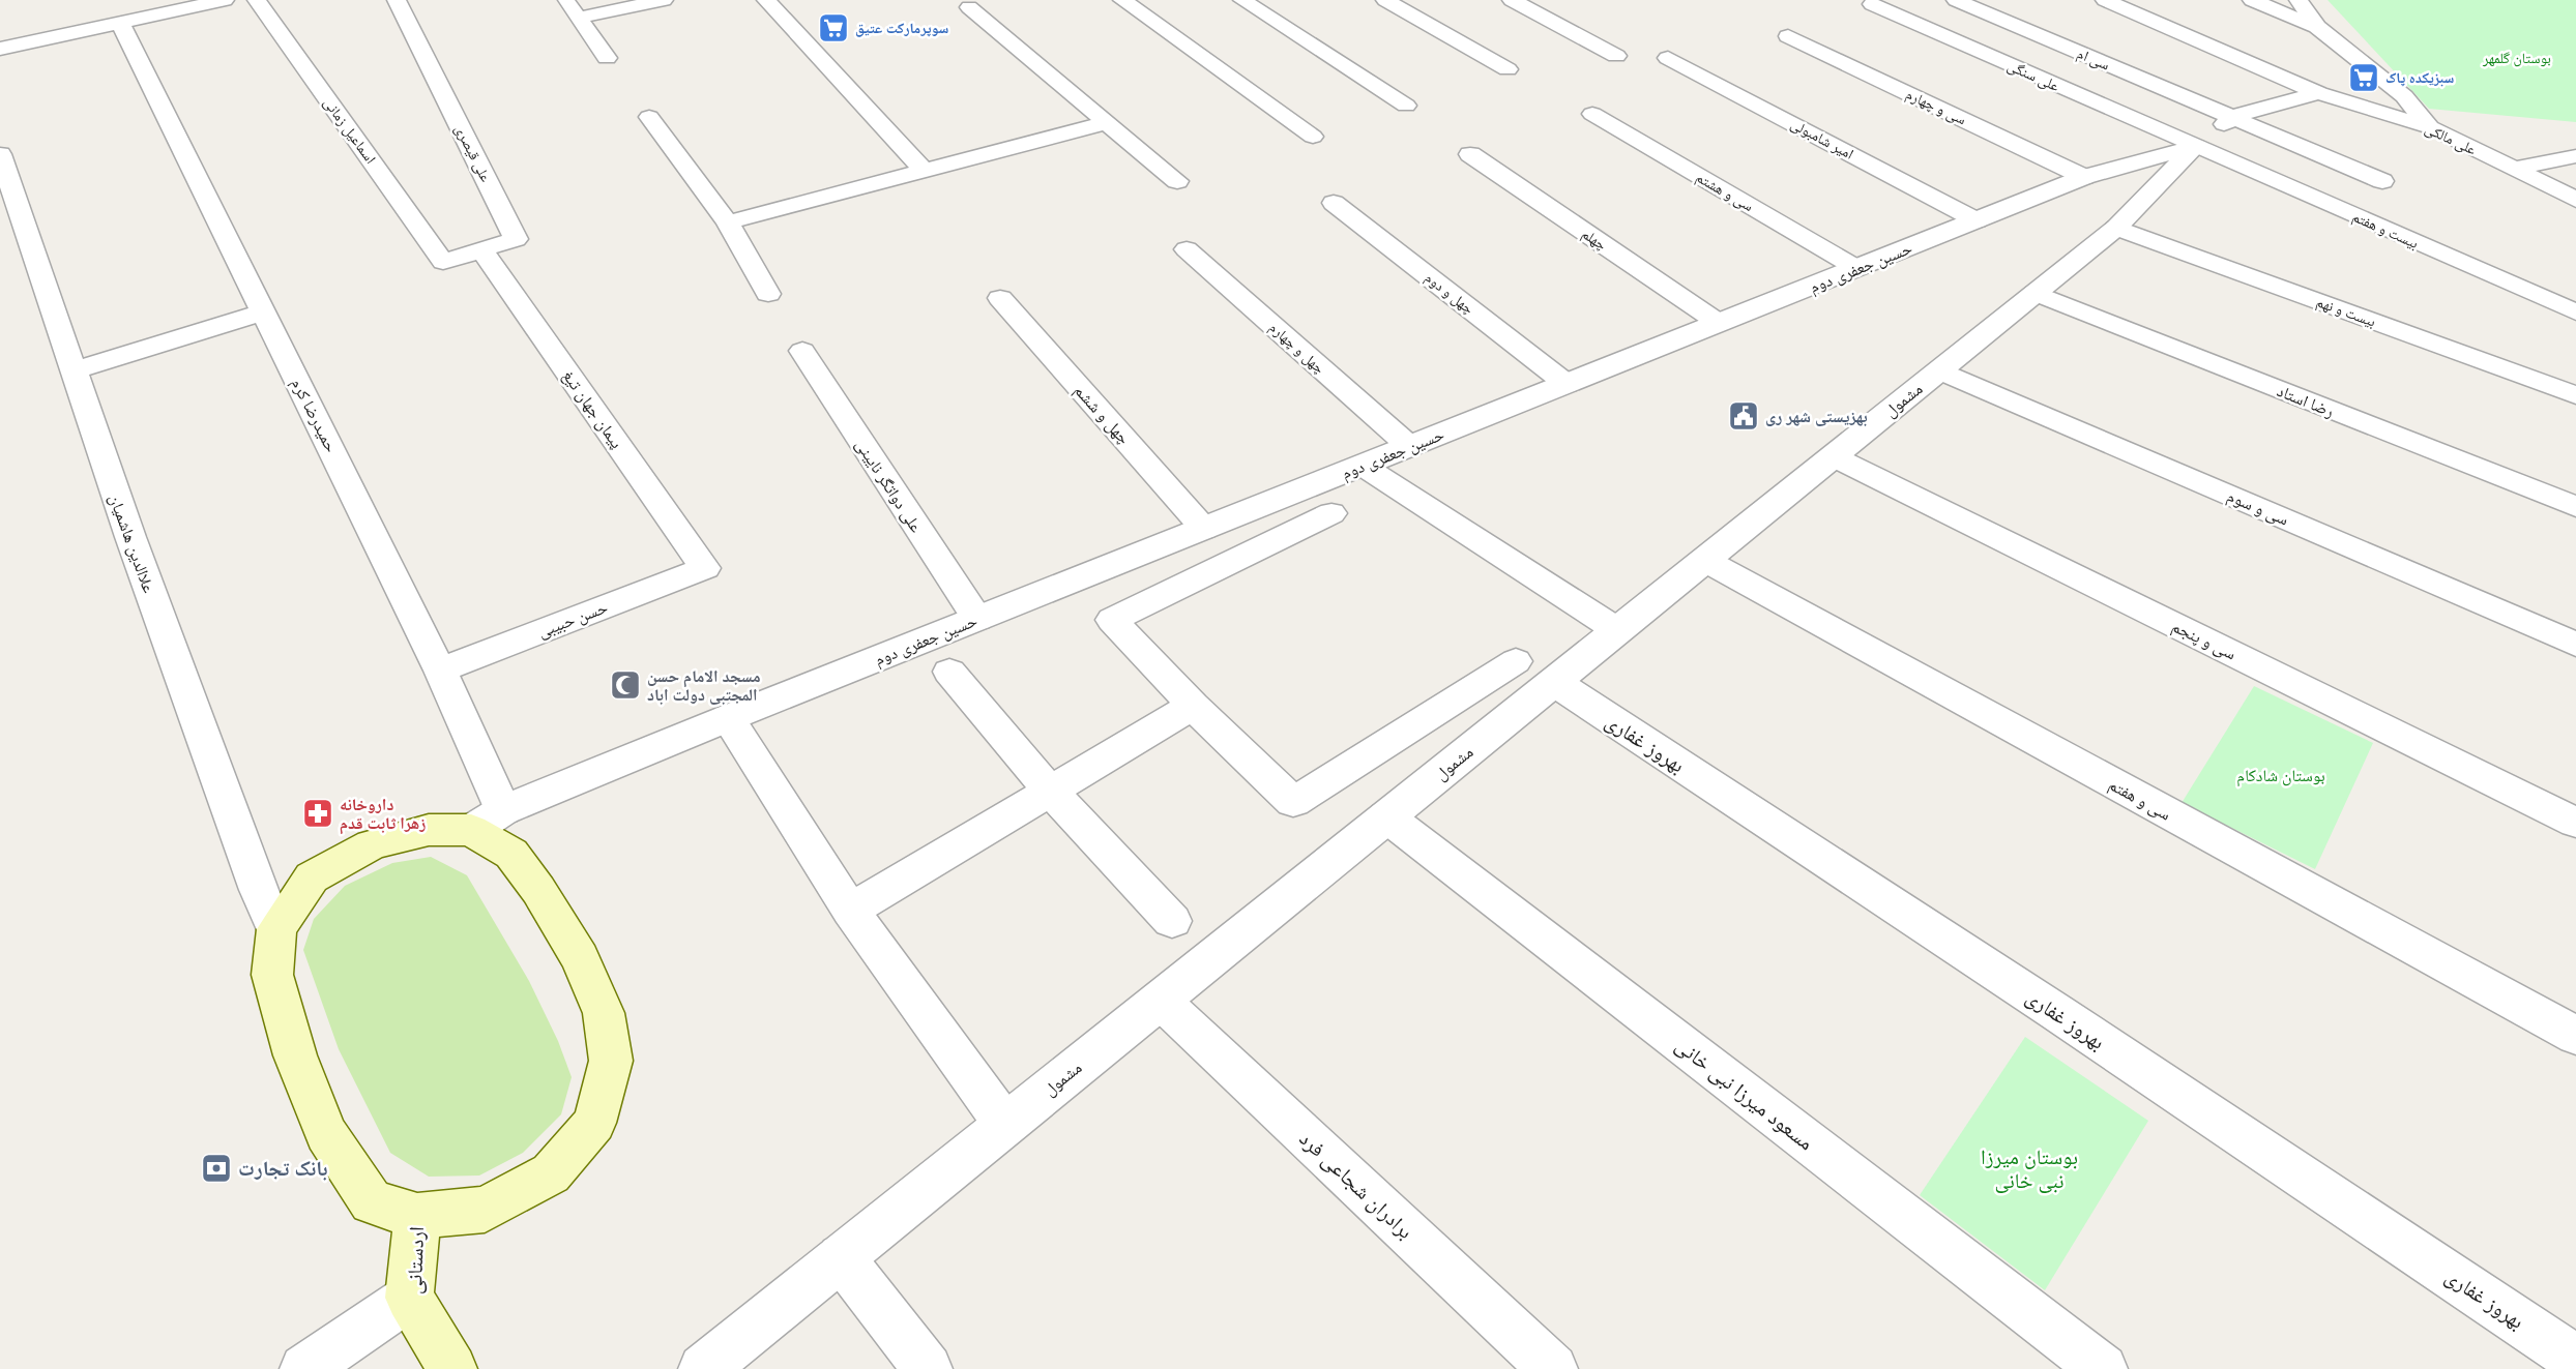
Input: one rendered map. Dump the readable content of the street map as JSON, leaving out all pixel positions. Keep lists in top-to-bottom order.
{
  "streets": {
    "main road": ["اردستانی"],
    "street": [
      "سی ام",
      "علی سنگی",
      "سی و چهارم",
      "اسماعیل زمانی",
      "امیر شامبولی",
      "علی مالکی",
      "علی قیصری",
      "سی و هشتم",
      "بیست و هفتم",
      "چهلم",
      "حسین جعفری دوم",
      "چهل و دوم",
      "بیست و نهم",
      "چهل و چهارم",
      "مشمول",
      "رضا استاد",
      "پیمان جهان تیغ",
      "چهل و ششم",
      "حمیدرضا کرم",
      "علی دواتگر نایینی",
      "سی و سوم",
      "علاالدین هاشمیان",
      "حسن حبیبی",
      "سی و پنجم",
      "بهروز غفاری",
      "سی و هفتم",
      "مسعود میرزا نبی خانی",
      "برادران شجاعی فرد"
    ]
  },
  "crossings": [
    ["سی ام", "حسین جعفری دوم"],
    ["علی سنگی", "بیست و هفتم"],
    ["علی سنگی", "حسین جعفری دوم"],
    ["علی سنگی", "مشمول"],
    ["سی و چهارم", "حسین جعفری دوم"],
    ["اسماعیل زمانی", "علی قیصری"],
    ["امیر شامبولی", "حسین جعفری دوم"],
    ["علی مالکی", "حسین جعفری دوم"],
    ["علی قیصری", "پیمان جهان تیغ"],
    ["سی و هشتم", "حسین جعفری دوم"],
    ["بیست و هفتم", "حسین جعفری دوم"],
    ["بیست و هفتم", "مشمول"],
    ["چهلم", "حسین جعفری دوم"],
    ["حسین جعفری دوم", "چهل و دوم"],
    ["حسین جعفری دوم", "چهل و چهارم"],
    ["حسین جعفری دوم", "مشمول"],
    ["حسین جعفری دوم", "چهل و ششم"],
    ["حسین جعفری دوم", "حمیدرضا کرم"],
    ["حسین جعفری دوم", "علی دواتگر نایینی"],
    ["بیست و نهم", "مشمول"],
    ["مشمول", "رضا استاد"],
    ["مشمول", "سی و سوم"],
    ["مشمول", "سی و پنجم"],
    ["مشمول", "بهروز غفاری"],
    ["مشمول", "سی و هفتم"],
    ["مشمول", "مسعود میرزا نبی خانی"],
    ["مشمول", "برادران شجاعی فرد"],
    ["پیمان جهان تیغ", "حسن حبیبی"],
    ["حمیدرضا کرم", "حسن حبیبی"]
  ],
  "parks": ["بوستان گلمهر", "بوستان شادکام", "بوستان میرزا نبی خانی"],
  "places": {
    "supermarket": ["سوپرمارکت عتیق", "سبزیکده پاک"],
    "public building": ["بهزیستی شهر ری"],
    "mosque": ["مسجد الامام حسن المجتبى دولت اباد"],
    "pharmacy": ["داروخانه زهرا ثابت قدم"],
    "bank": ["بانک تجارت"]
  }
}
